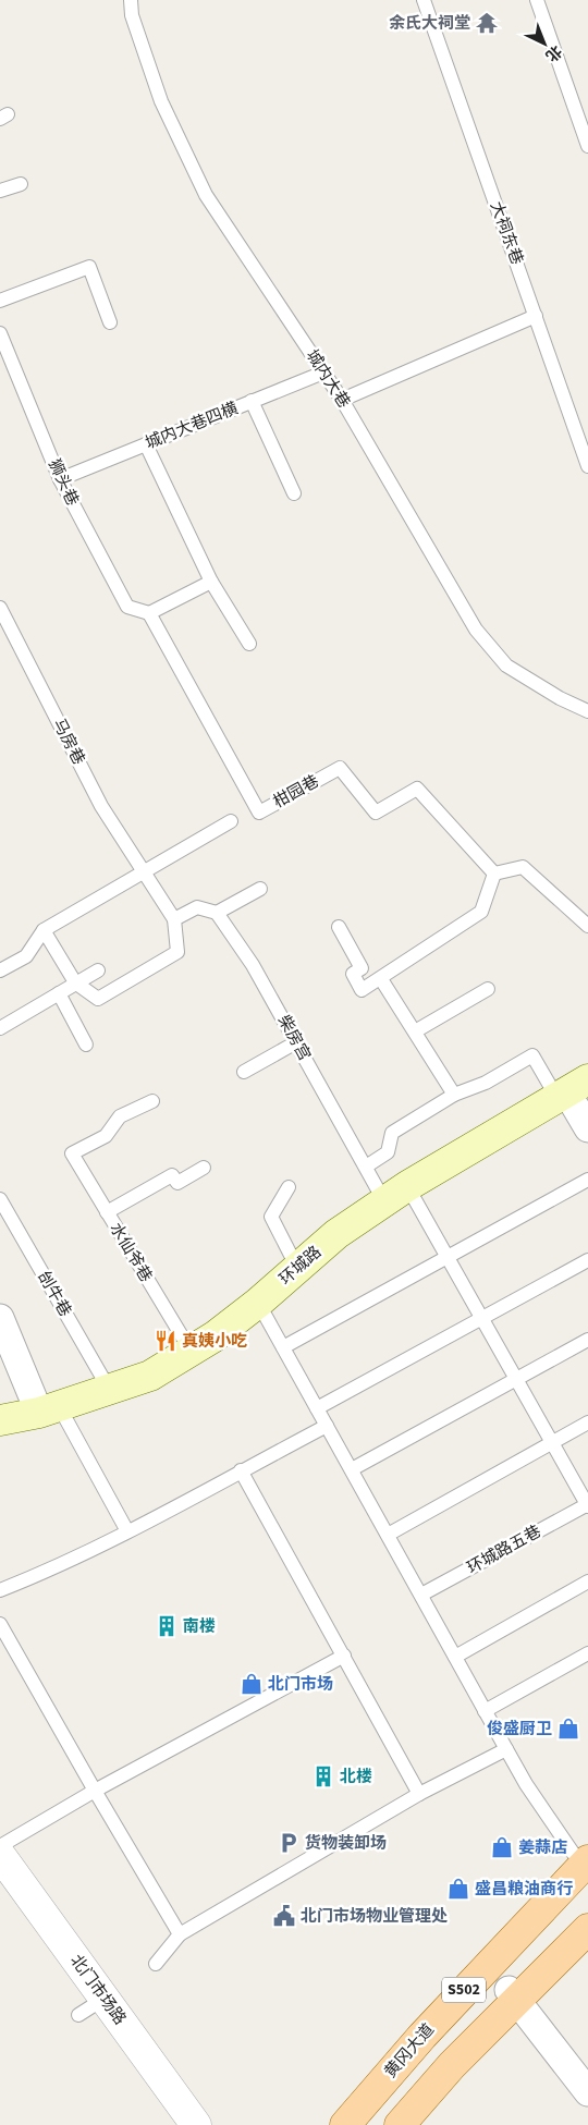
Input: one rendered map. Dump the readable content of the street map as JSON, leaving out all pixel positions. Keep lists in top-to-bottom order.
{
  "streets": {
    "main road": ["环城路", "S502", "黄冈大道"],
    "street": ["北门市场路"],
    "lane": [
      "大祠东巷",
      "城内大巷",
      "城内大巷四横",
      "狮头巷",
      "马房巷",
      "柑园巷",
      "柴房宫",
      "水仙爷巷",
      "刣牛巷",
      "环城路五巷"
    ]
  },
  "crossings": [
    ["城内大巷", "城内大巷四横"],
    ["城内大巷四横", "狮头巷"],
    ["狮头巷", "柑园巷"],
    ["柴房宫", "环城路"],
    ["柴房宫", "环城路五巷"],
    ["水仙爷巷", "环城路"],
    ["环城路", "刣牛巷"]
  ],
  "places": {
    "temple": ["余氏大祠堂"],
    "restaurant": ["真姨小吃"],
    "building": ["南楼", "北楼"],
    "shop": [
      "北门市场",
      "俊盛厨卫",
      "姜蒜店",
      "盛昌粮油商行"
    ],
    "parking": ["货物装卸场"],
    "public building": ["北门市场物业管理处"]
  },
  "north": "bottom right"
}
